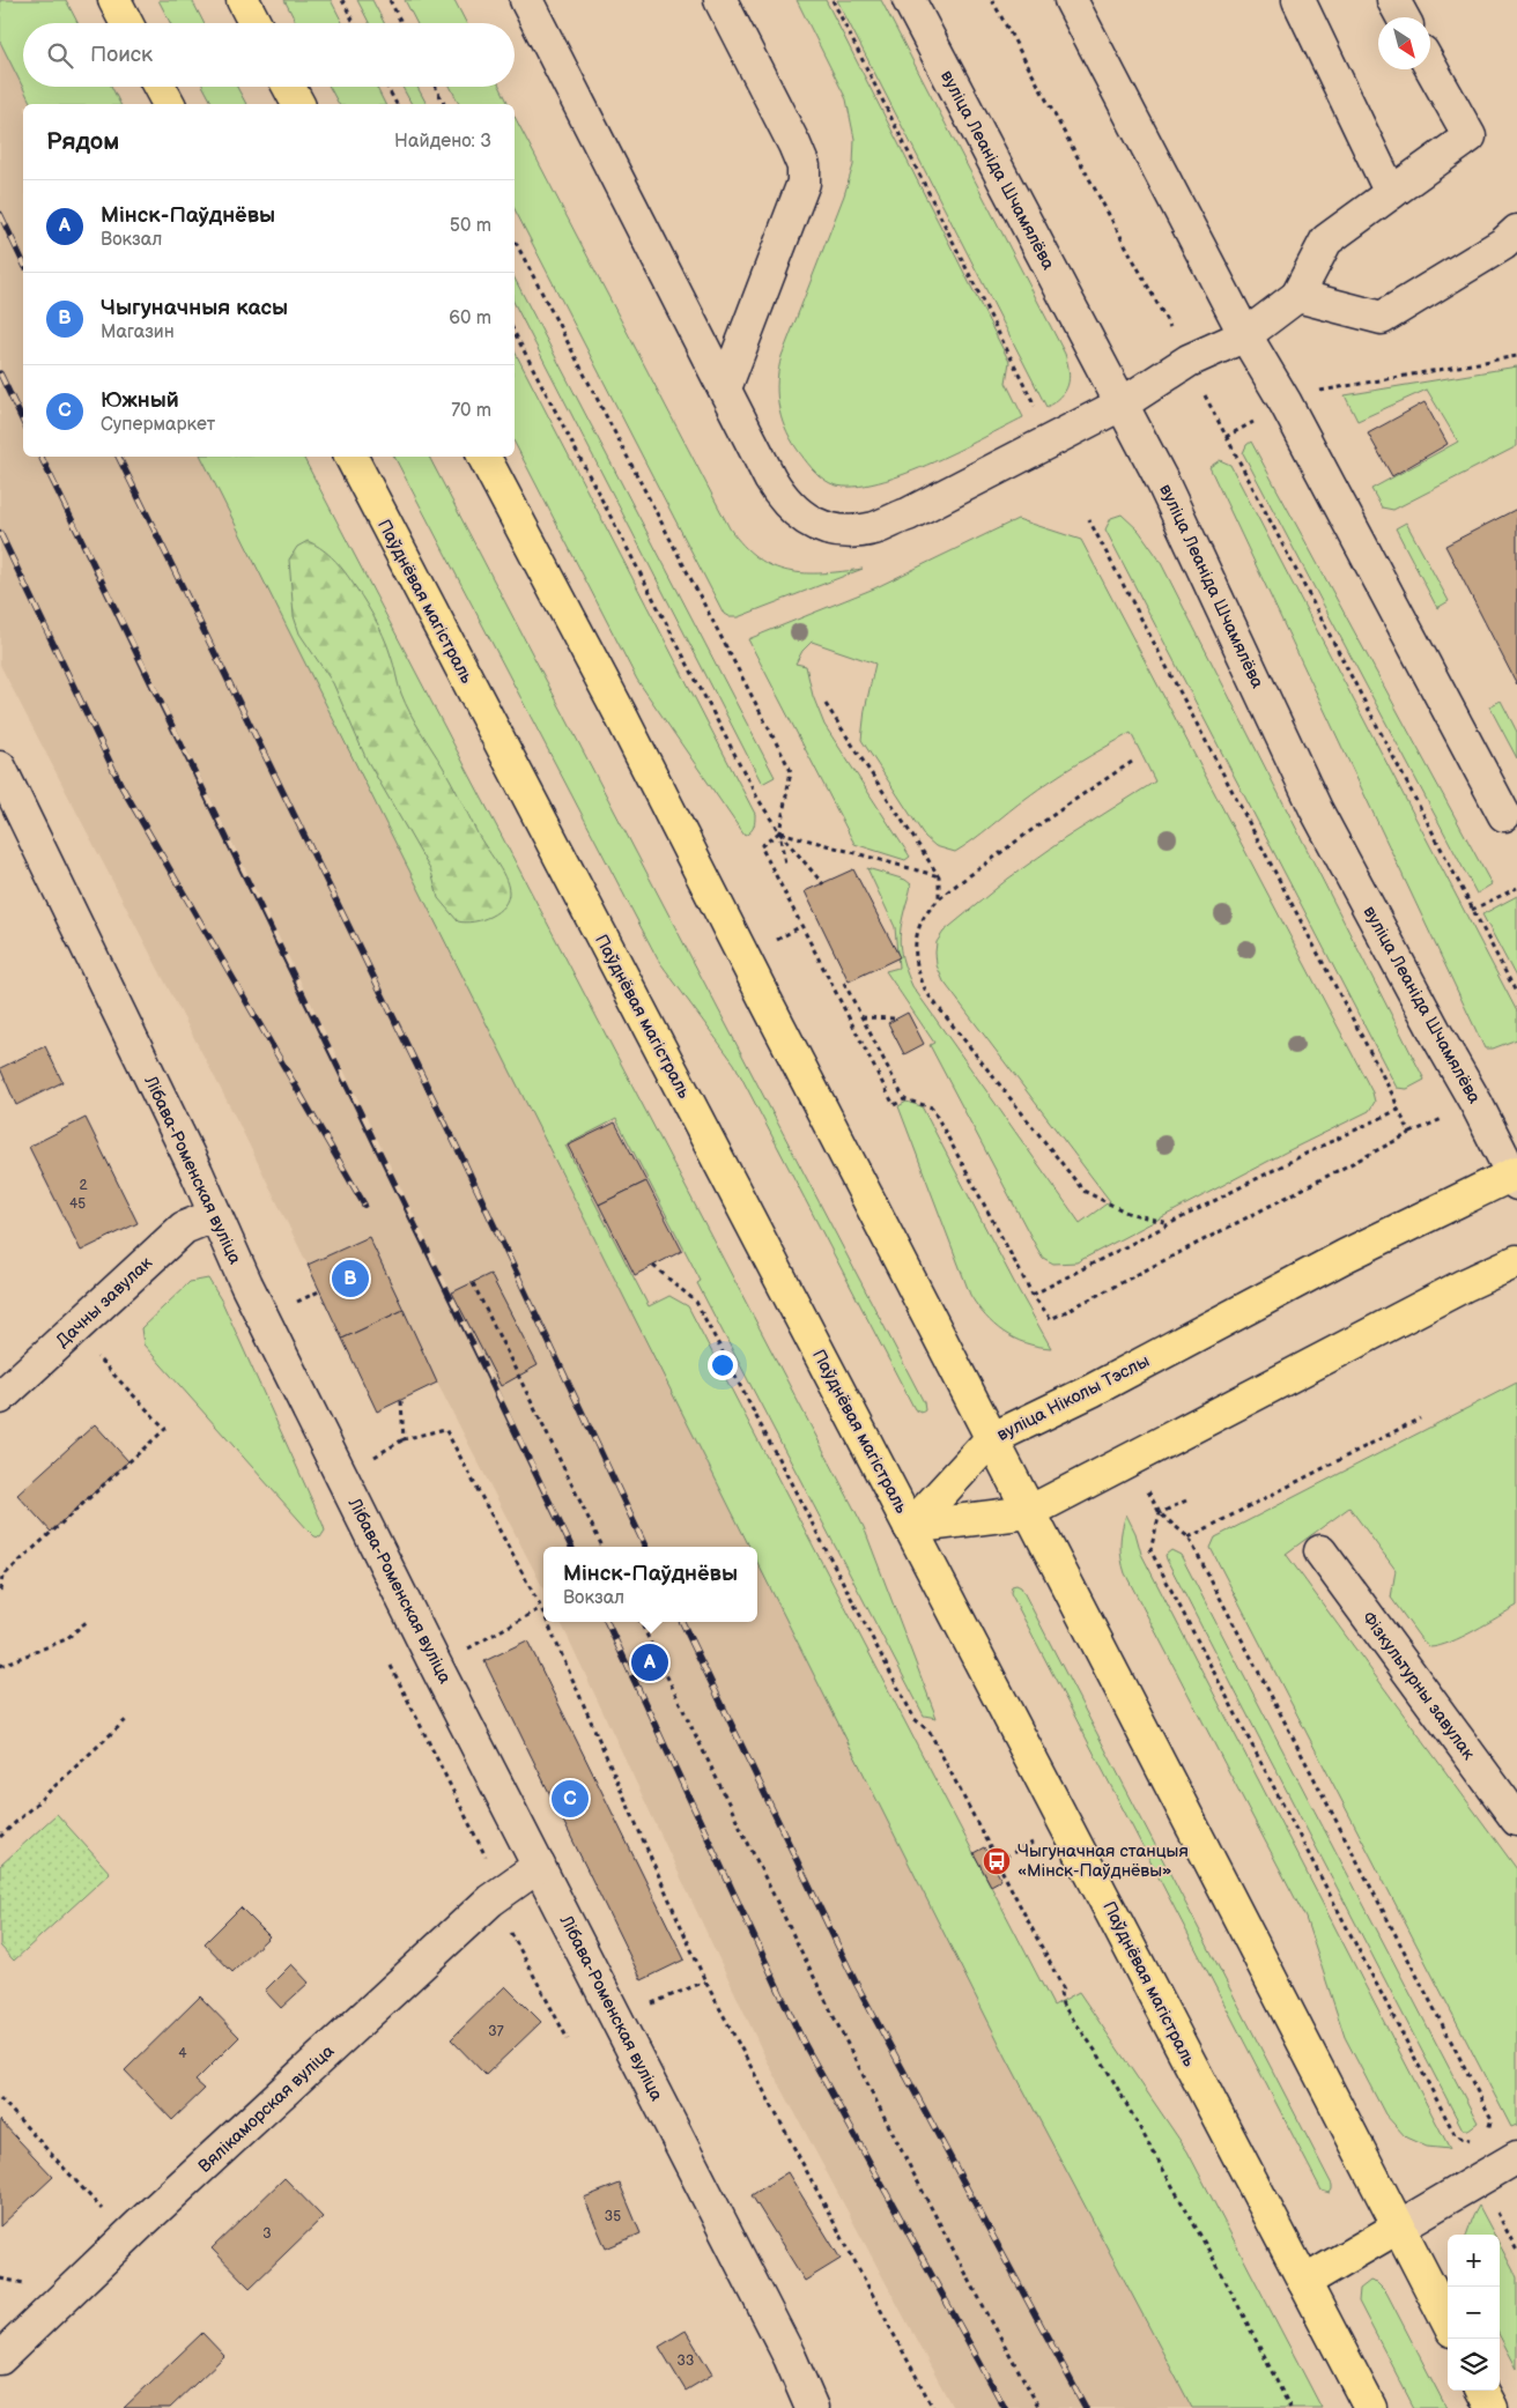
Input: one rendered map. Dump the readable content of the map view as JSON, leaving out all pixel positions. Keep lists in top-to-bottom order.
{
  "streets": {
    "main road": ["Паўднёвая магістраль", "вуліца Ніколы Тэслы"],
    "street": [
      "вуліца Леаніда Шчамялёва",
      "Лібава-Роменская вуліца",
      "Дачны завулак",
      "Фізкультурны завулак",
      "Вялікаморская вуліца"
    ]
  },
  "crossings": [
    ["вуліца Леаніда Шчамялёва", "вуліца Ніколы Тэслы"],
    ["Паўднёвая магістраль", "вуліца Ніколы Тэслы"],
    ["Лібава-Роменская вуліца", "Дачны завулак"],
    ["Лібава-Роменская вуліца", "Вялікаморская вуліца"]
  ],
  "places": {
    "bus stop": ["Чыгуначная станцыя «Мінск-Паўднёвы»"]
  },
  "house_numbers": [
    "2",
    "45",
    "37",
    "4",
    "35",
    "3",
    "33"
  ],
  "north": "bottom right",
  "page": {
    "search": "Поиск",
    "heading": ["Рядом", "Найдено: 3"],
    "list": [
      {
        "mark": "A",
        "name": "Мінск-Паўднёвы",
        "note": "Вокзал",
        "value": "50 m"
      },
      {
        "mark": "B",
        "name": "Чыгуначныя касы",
        "note": "Магазин",
        "value": "60 m"
      },
      {
        "mark": "C",
        "name": "Южный",
        "note": "Супермаркет",
        "value": "70 m"
      }
    ],
    "pins": ["B", "A", "C"],
    "popup": ["Мінск-Паўднёвы", "Вокзал"],
    "map_buttons": ["+", "−"]
  }
}
